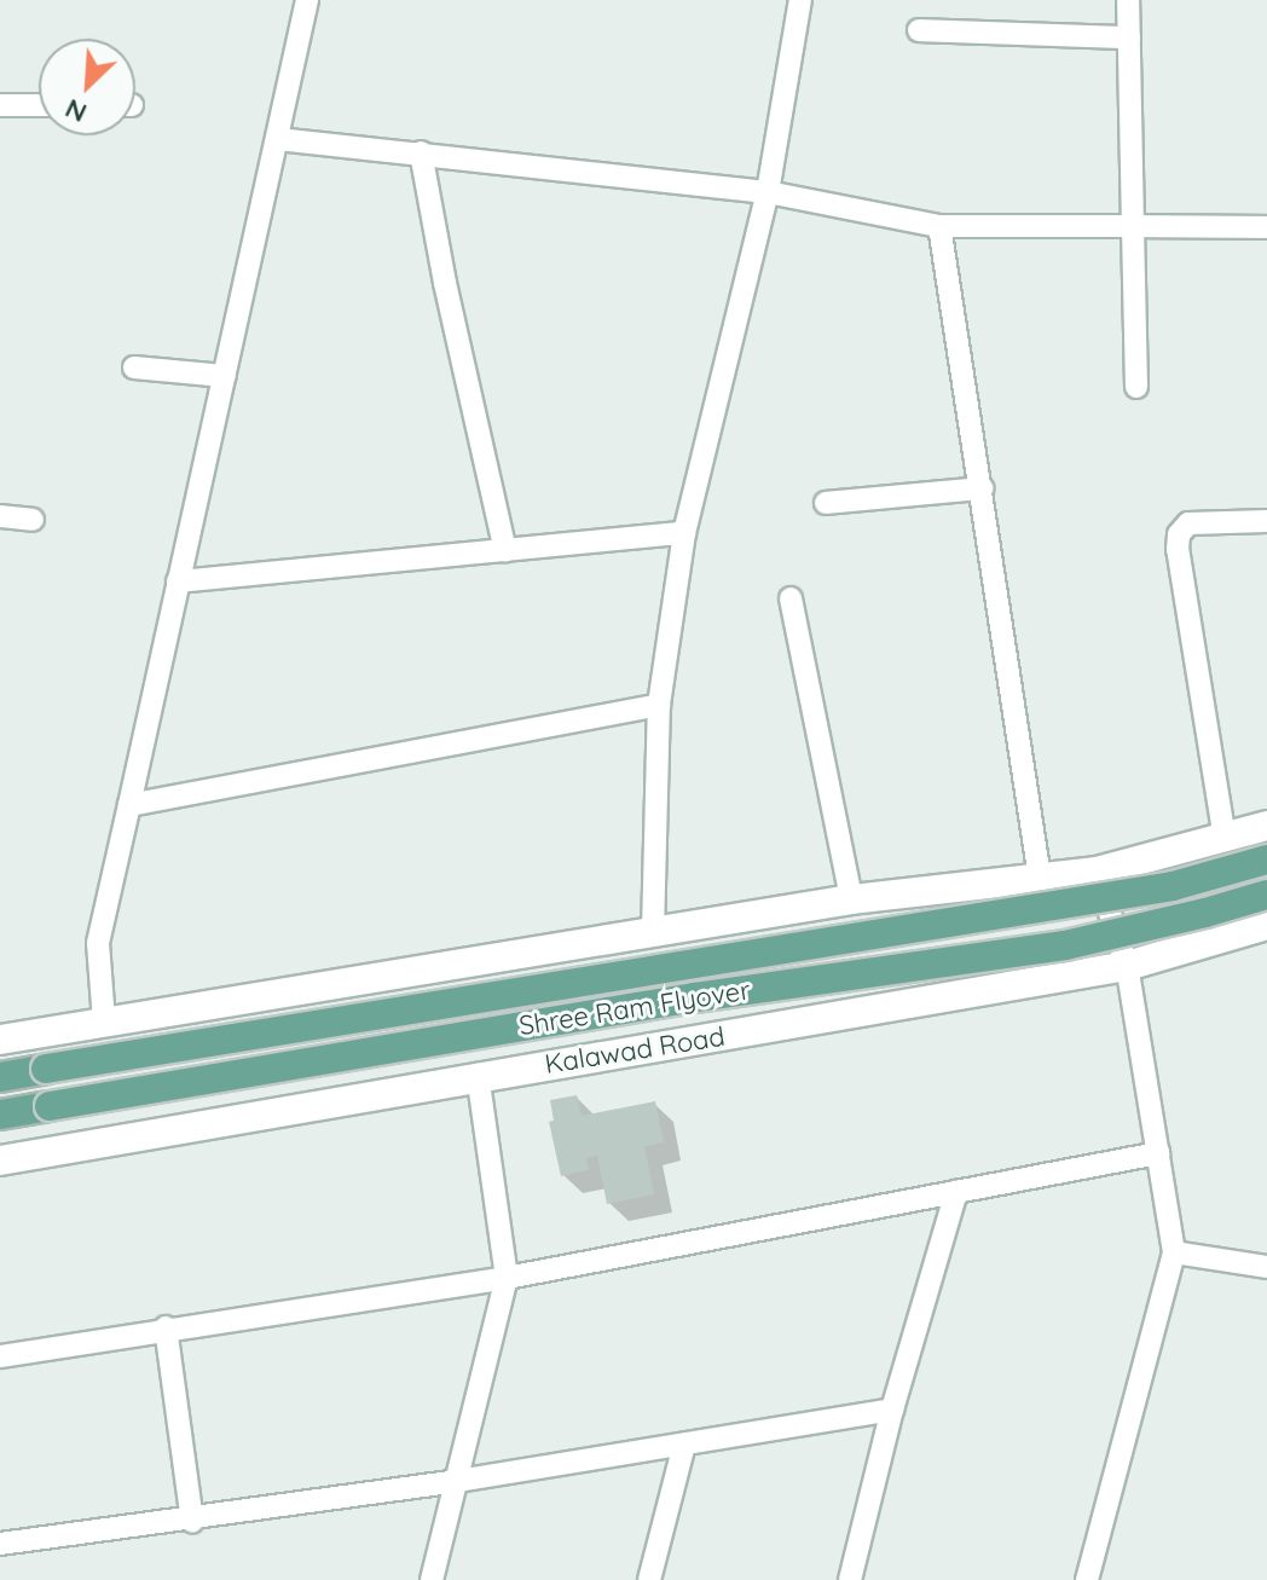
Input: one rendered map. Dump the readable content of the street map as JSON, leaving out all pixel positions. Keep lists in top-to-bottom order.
{
  "streets": {
    "main road": ["Shree Ram Flyover"],
    "street": ["Kalawad Road"]
  },
  "north": "bottom left"
}
